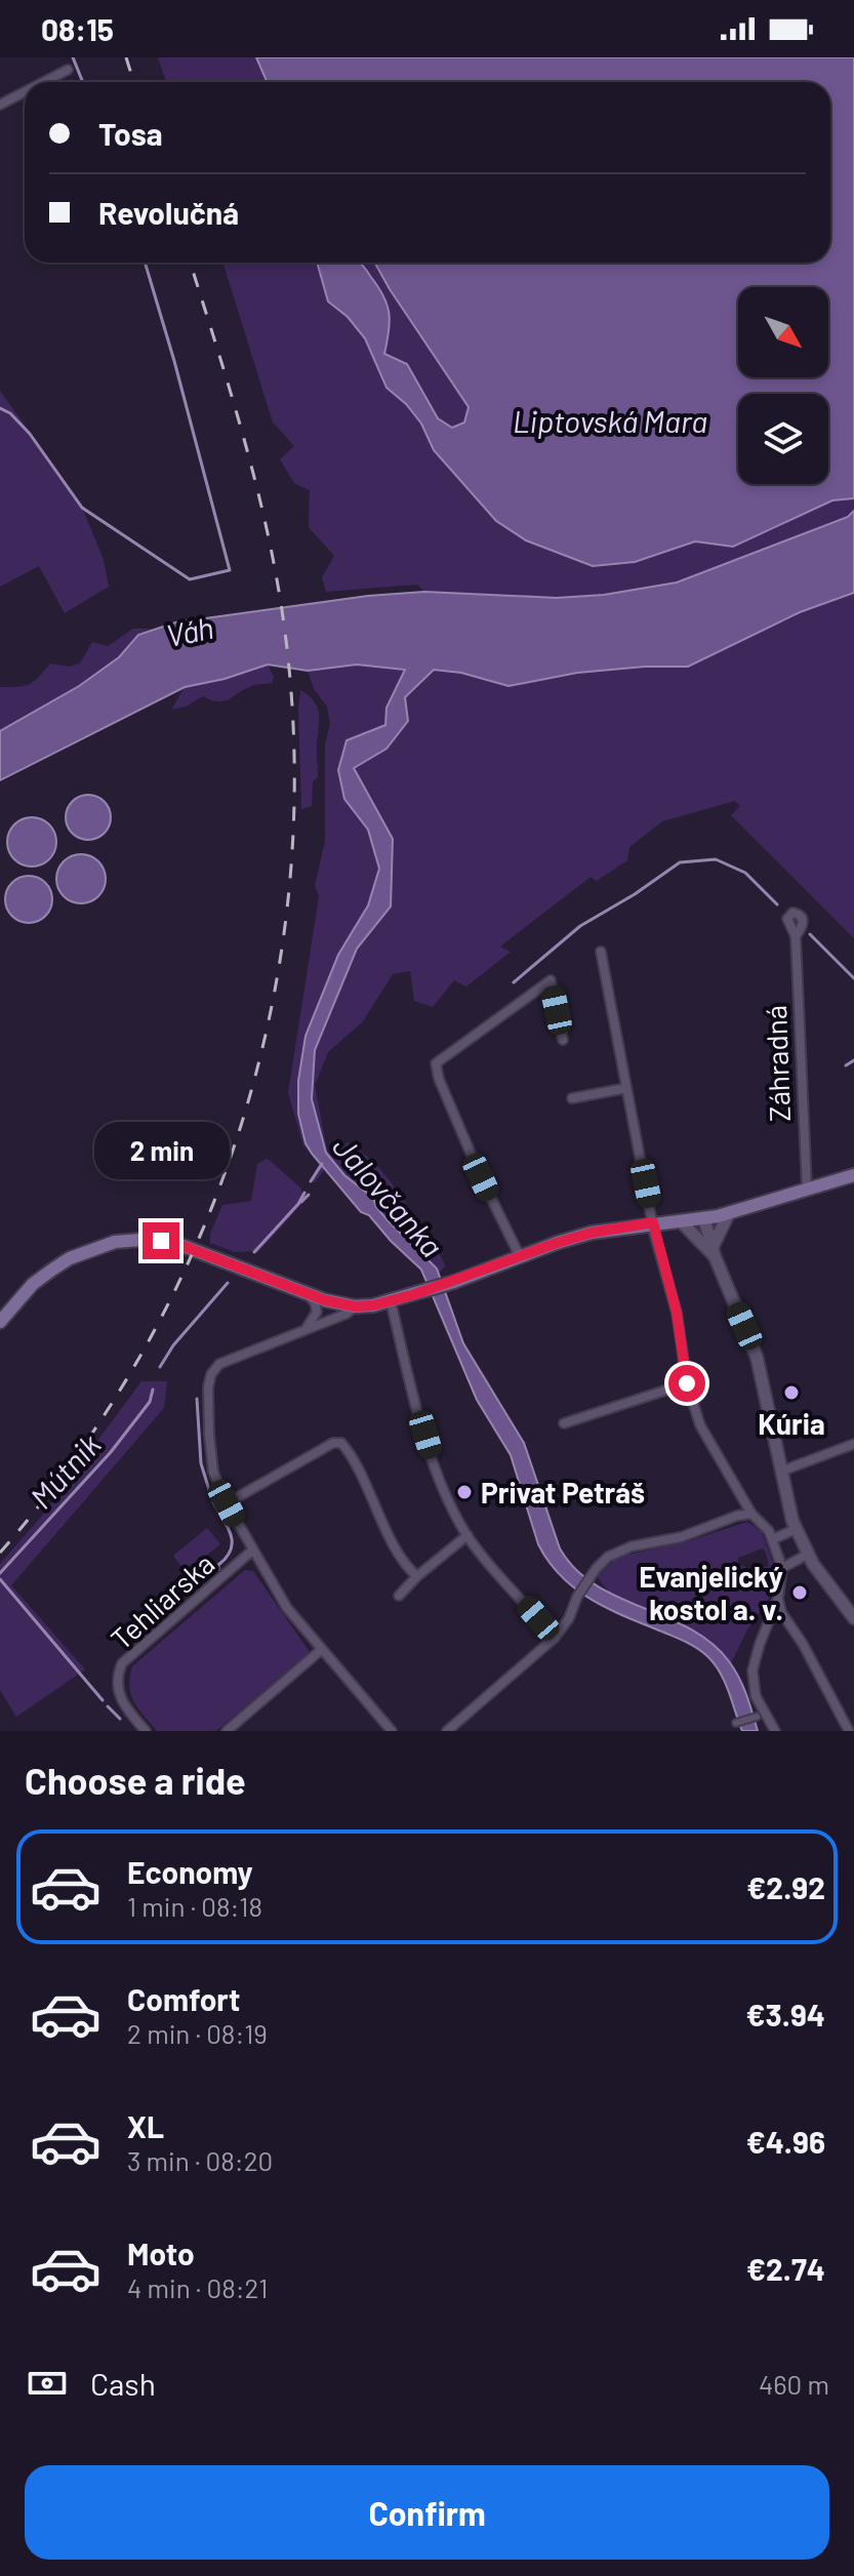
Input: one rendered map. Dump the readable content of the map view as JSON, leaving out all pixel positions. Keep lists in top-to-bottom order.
{
  "streets": {
    "street": ["Záhradná", "Tehliarska"]
  },
  "water": [
    "Liptovská Mara",
    "Váh",
    "Jalovčanka",
    "Mútnik"
  ],
  "places": ["Kúria", "Privat Petráš", "Evanjelický kostol a. v."],
  "north": "bottom right",
  "page": {
    "status": "08:15",
    "banner": ["Tosa", "Revolučná"],
    "bubble": "2 min",
    "heading": "Choose a ride",
    "list": [
      {
        "name": "Economy",
        "note": "1 min · 08:18",
        "value": "€2.92"
      },
      {
        "name": "Comfort",
        "note": "2 min · 08:19",
        "value": "€3.94"
      },
      {
        "name": "XL",
        "note": "3 min · 08:20",
        "value": "€4.96"
      },
      {
        "name": "Moto",
        "note": "4 min · 08:21",
        "value": "€2.74"
      }
    ],
    "pay": ["Cash", "460 m"],
    "buttons": "Confirm"
  }
}
